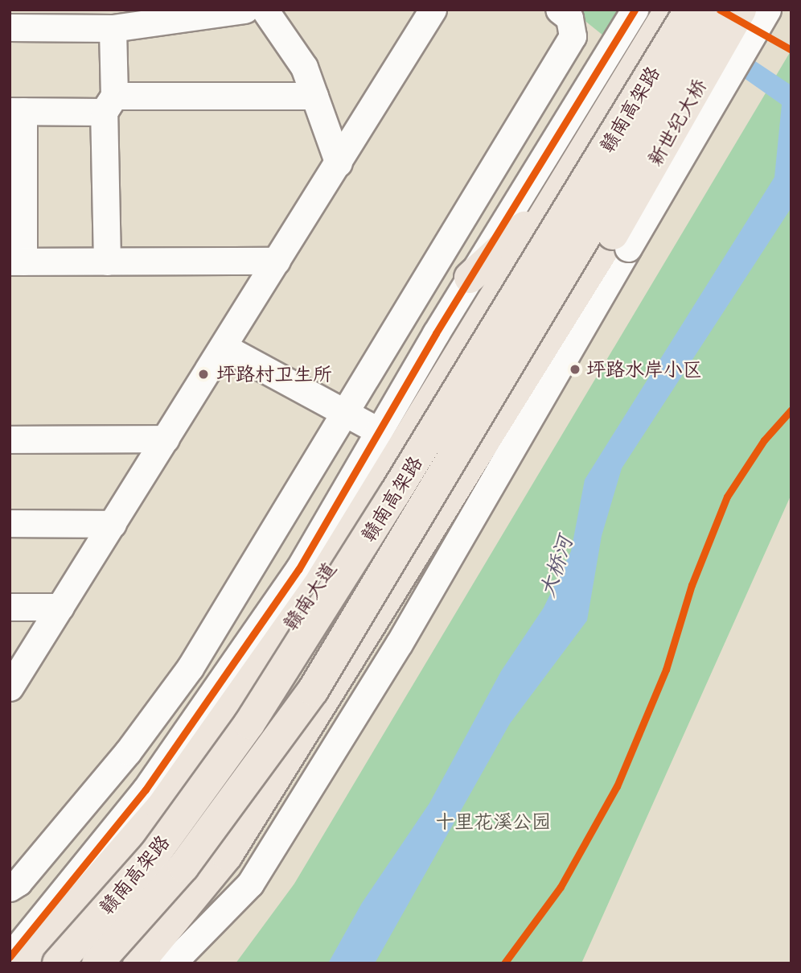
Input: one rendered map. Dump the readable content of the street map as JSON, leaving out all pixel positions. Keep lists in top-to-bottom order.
{
  "streets": {
    "main road": ["赣南高架路", "新世纪大桥", "赣南大道"]
  },
  "water": ["大桥河"],
  "parks": ["十里花溪公园"],
  "places": ["坪路水岸小区", "坪路村卫生所"]
}
